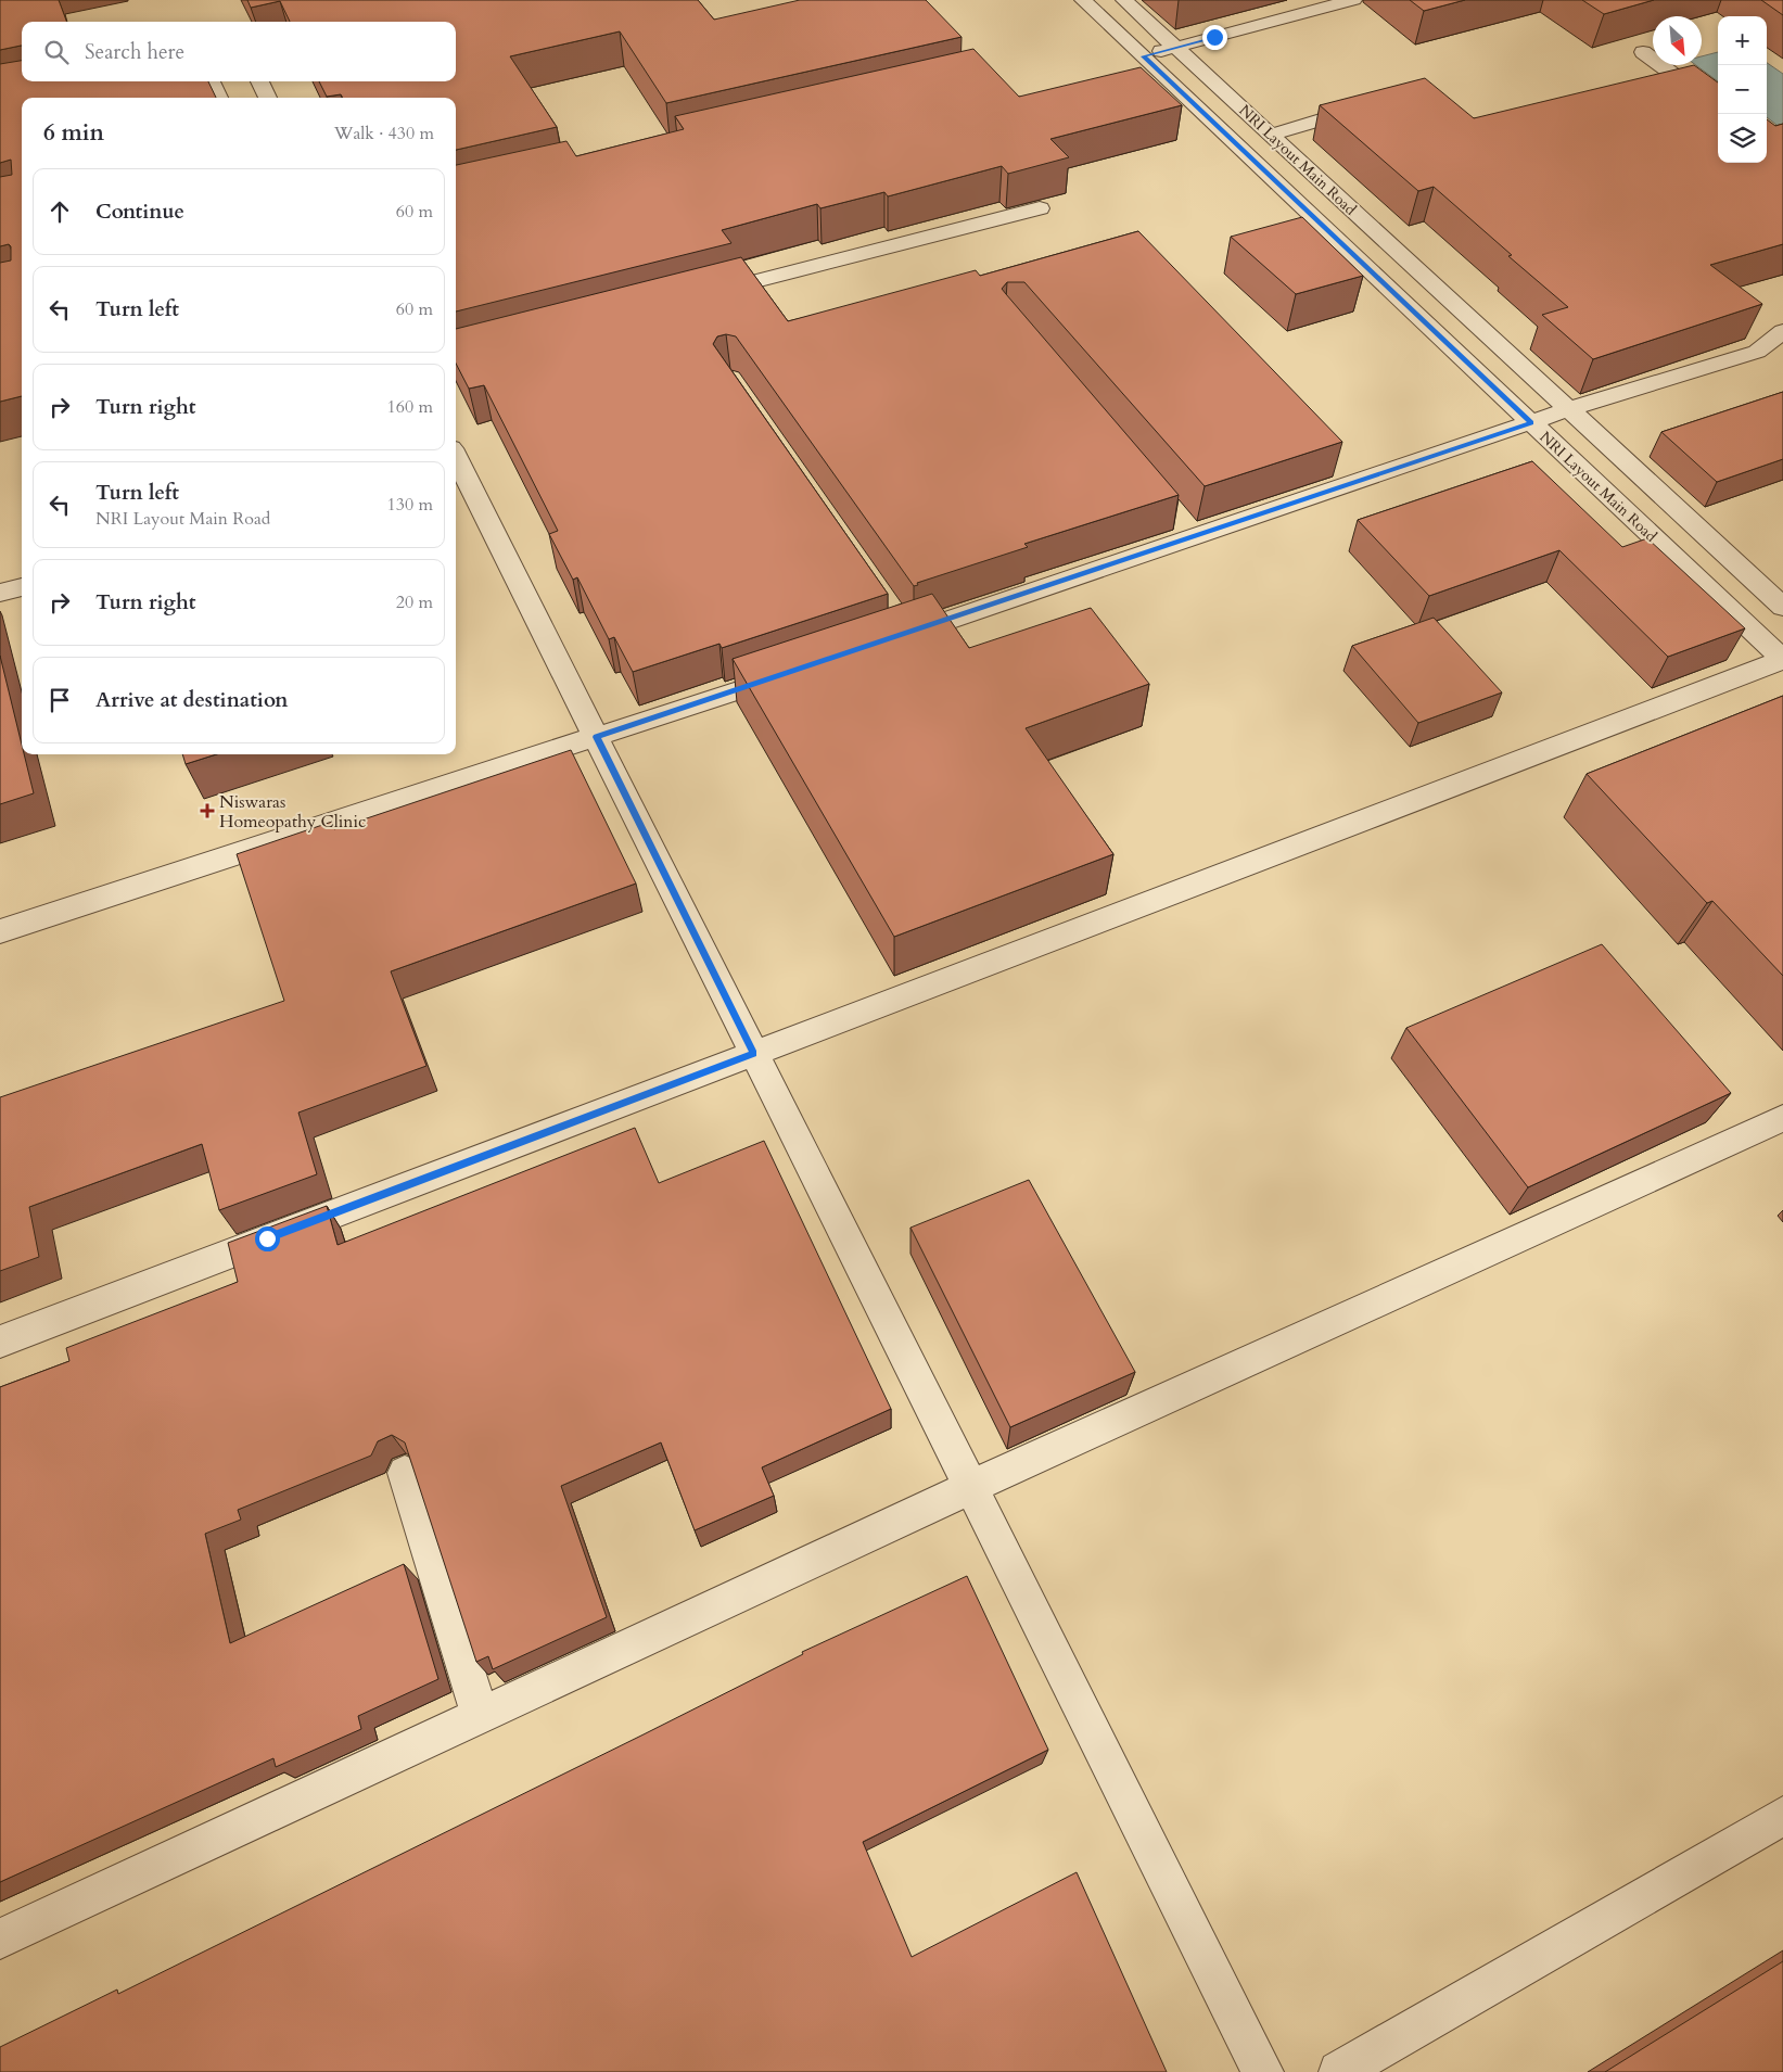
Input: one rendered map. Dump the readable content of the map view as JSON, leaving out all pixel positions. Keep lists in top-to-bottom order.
{
  "streets": {
    "street": ["NRI Layout Main Road"]
  },
  "places": {
    "health": ["Niswaras Homeopathy Clinic"]
  },
  "north": "bottom right",
  "page": {
    "map_buttons": ["+", "−"],
    "search": "Search here",
    "heading": ["6 min", "Walk · 430 m"],
    "list": [
      ["Continue", "60 m"],
      ["Turn left", "60 m"],
      ["Turn right", "160 m"],
      ["Turn left", "NRI Layout Main Road", "130 m"],
      ["Turn right", "20 m"],
      "Arrive at destination"
    ]
  }
}
